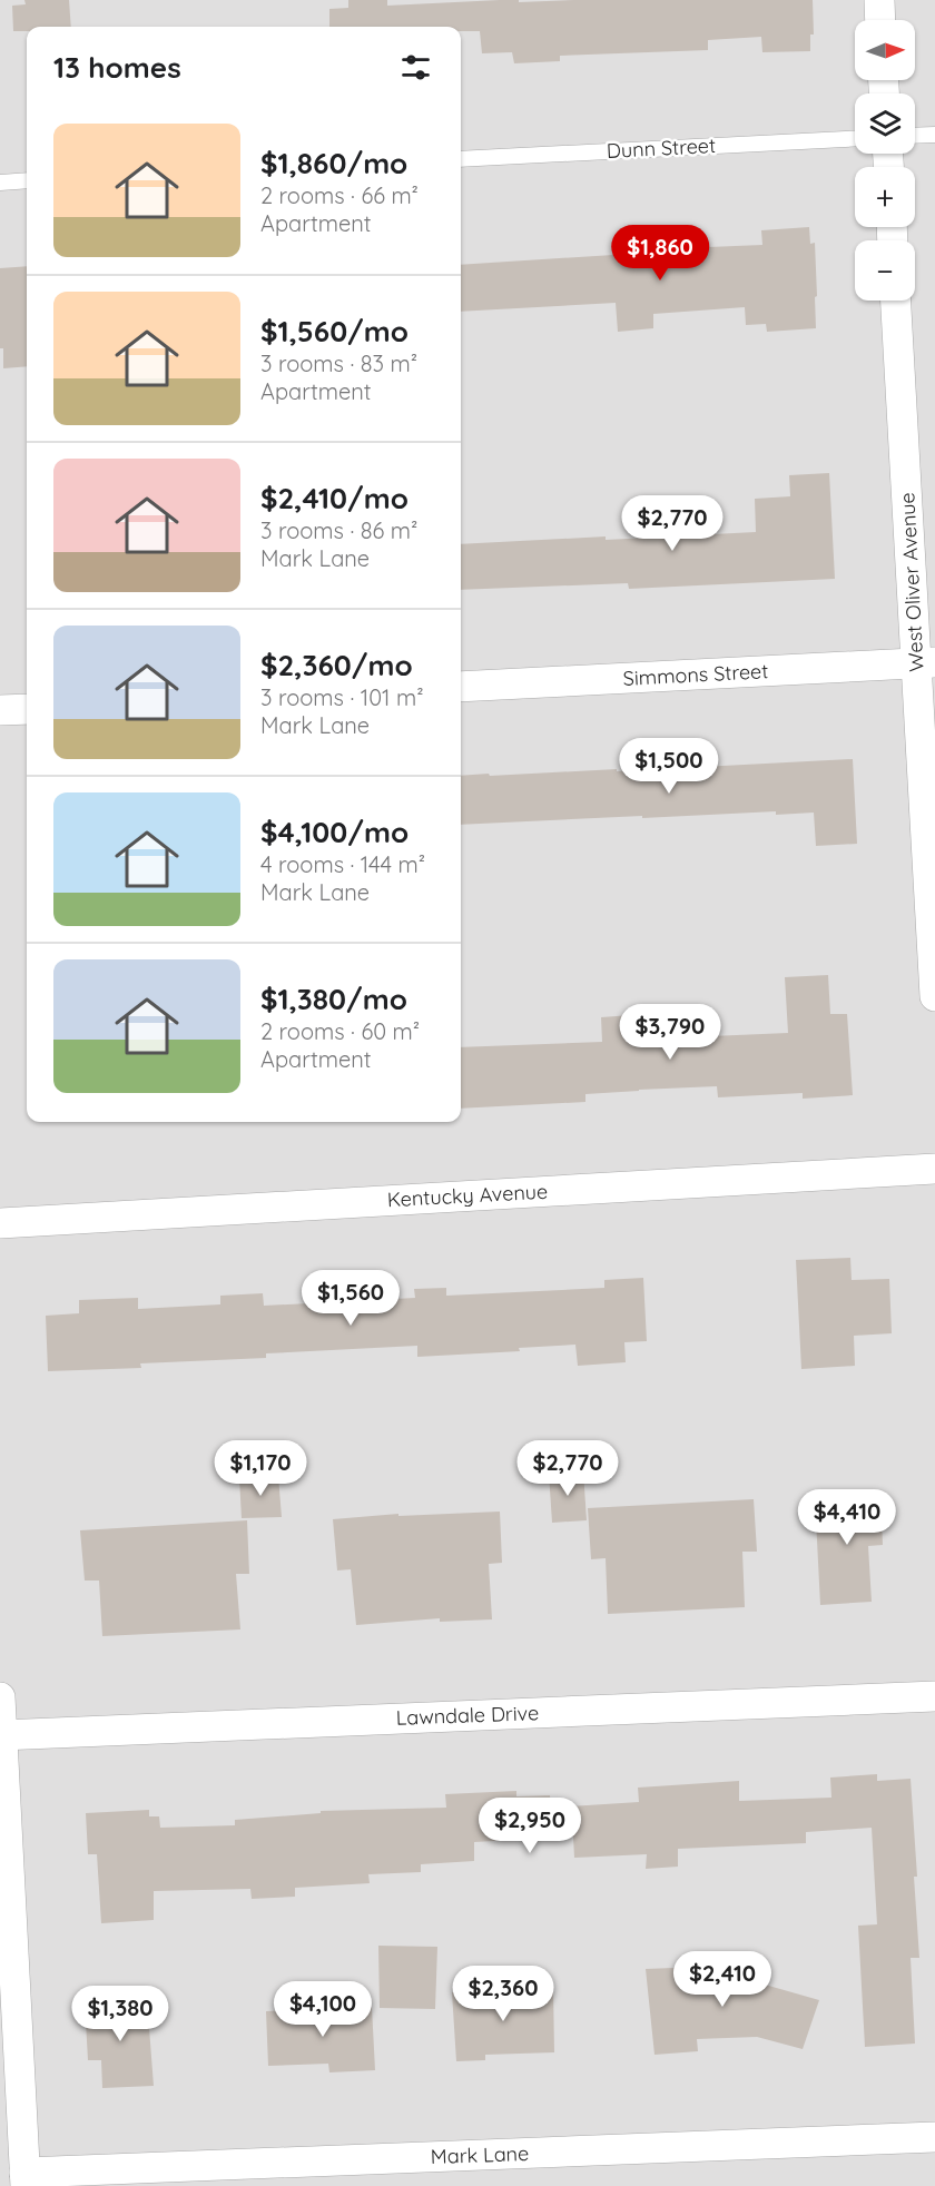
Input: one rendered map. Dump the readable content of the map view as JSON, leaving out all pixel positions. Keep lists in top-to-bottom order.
{
  "streets": {
    "street": [
      "West Oliver Avenue",
      "Simmons Street",
      "Kentucky Avenue",
      "Lawndale Drive",
      "Mark Lane"
    ],
    "lane": ["Dunn Street"]
  },
  "crossings": [
    ["West Oliver Avenue", "Simmons Street"]
  ],
  "north": "right",
  "page": {
    "map_buttons": ["+", "−"],
    "heading": "13 homes",
    "list": [
      {
        "name": "$1,860/mo",
        "note": "2 rooms · 66 m² · Apartment"
      },
      {
        "name": "$1,560/mo",
        "note": "3 rooms · 83 m² · Apartment"
      },
      {
        "name": "$2,410/mo",
        "note": "3 rooms · 86 m² · Mark Lane"
      },
      {
        "name": "$2,360/mo",
        "note": "3 rooms · 101 m² · Mark Lane"
      },
      {
        "name": "$4,100/mo",
        "note": "4 rooms · 144 m² · Mark Lane"
      },
      {
        "name": "$1,380/mo",
        "note": "2 rooms · 60 m² · Apartment"
      }
    ],
    "price": [
      "$1,860",
      "$2,770",
      "$1,500",
      "$3,790",
      "$1,560",
      "$1,170",
      "$2,770",
      "$4,410",
      "$2,950",
      "$2,410",
      "$2,360",
      "$4,100",
      "$1,380"
    ]
  }
}
